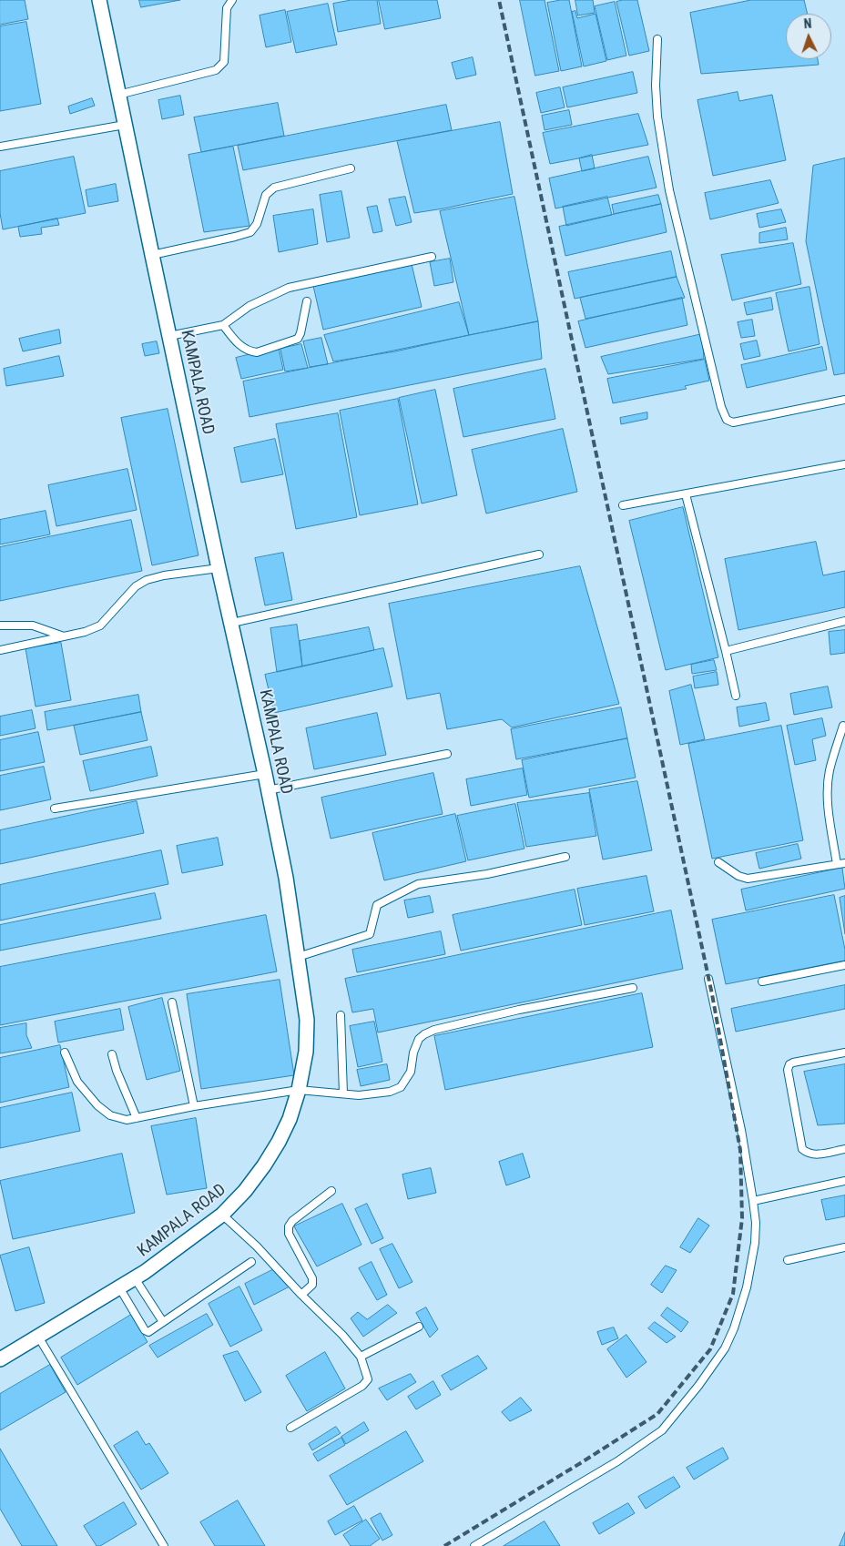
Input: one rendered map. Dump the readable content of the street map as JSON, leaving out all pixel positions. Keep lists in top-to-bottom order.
{
  "streets": {
    "street": ["KAMPALA ROAD"]
  },
  "north": "top"
}
